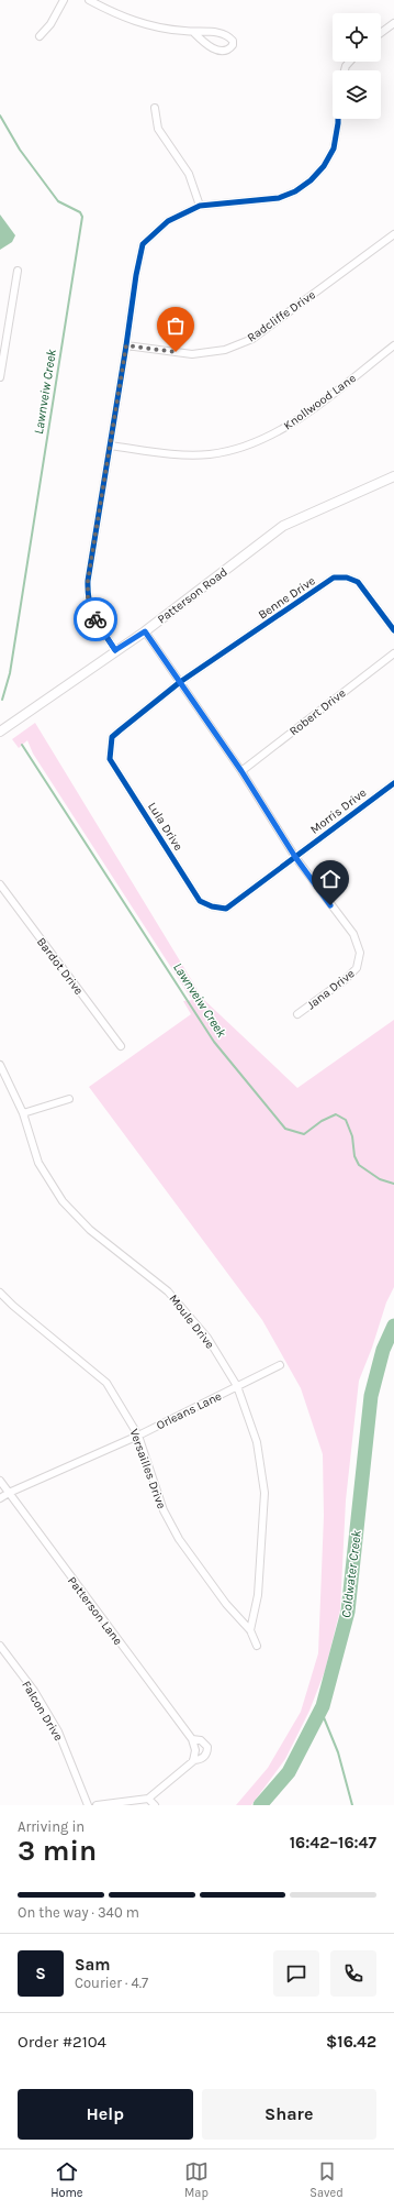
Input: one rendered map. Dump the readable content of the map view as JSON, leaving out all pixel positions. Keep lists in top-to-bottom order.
{
  "streets": {
    "main road": ["Patterson Road"],
    "street": [
      "Radcliffe Drive",
      "Knollwood Lane",
      "Benne Drive",
      "Robert Drive",
      "Morris Drive",
      "Lula Drive",
      "Bardot Drive",
      "Jana Drive",
      "Moule Drive",
      "Orleans Lane",
      "Versailles Drive",
      "Patterson Lane",
      "Falcon Drive"
    ]
  },
  "crossings": [
    ["Patterson Road", "Jana Drive"],
    ["Benne Drive", "Lula Drive"],
    ["Benne Drive", "Jana Drive"],
    ["Robert Drive", "Jana Drive"],
    ["Morris Drive", "Lula Drive"],
    ["Morris Drive", "Jana Drive"],
    ["Lula Drive", "Jana Drive"],
    ["Moule Drive", "Orleans Lane"],
    ["Moule Drive", "Versailles Drive"],
    ["Orleans Lane", "Versailles Drive"],
    ["Orleans Lane", "Patterson Lane"]
  ],
  "water": ["Lawnveiw Creek", "Coldwater Creek"],
  "page": {
    "heading": ["3 min", "Arriving in", "16:42–16:47"],
    "panel": [
      "Sam",
      "Courier · 4.7",
      "Order #2104",
      "$16.42"
    ],
    "bar": "On the way · 340 m",
    "round": "S",
    "buttons": ["Help", "Share"],
    "tabs": ["Home", "Map", "Saved"]
  }
}
